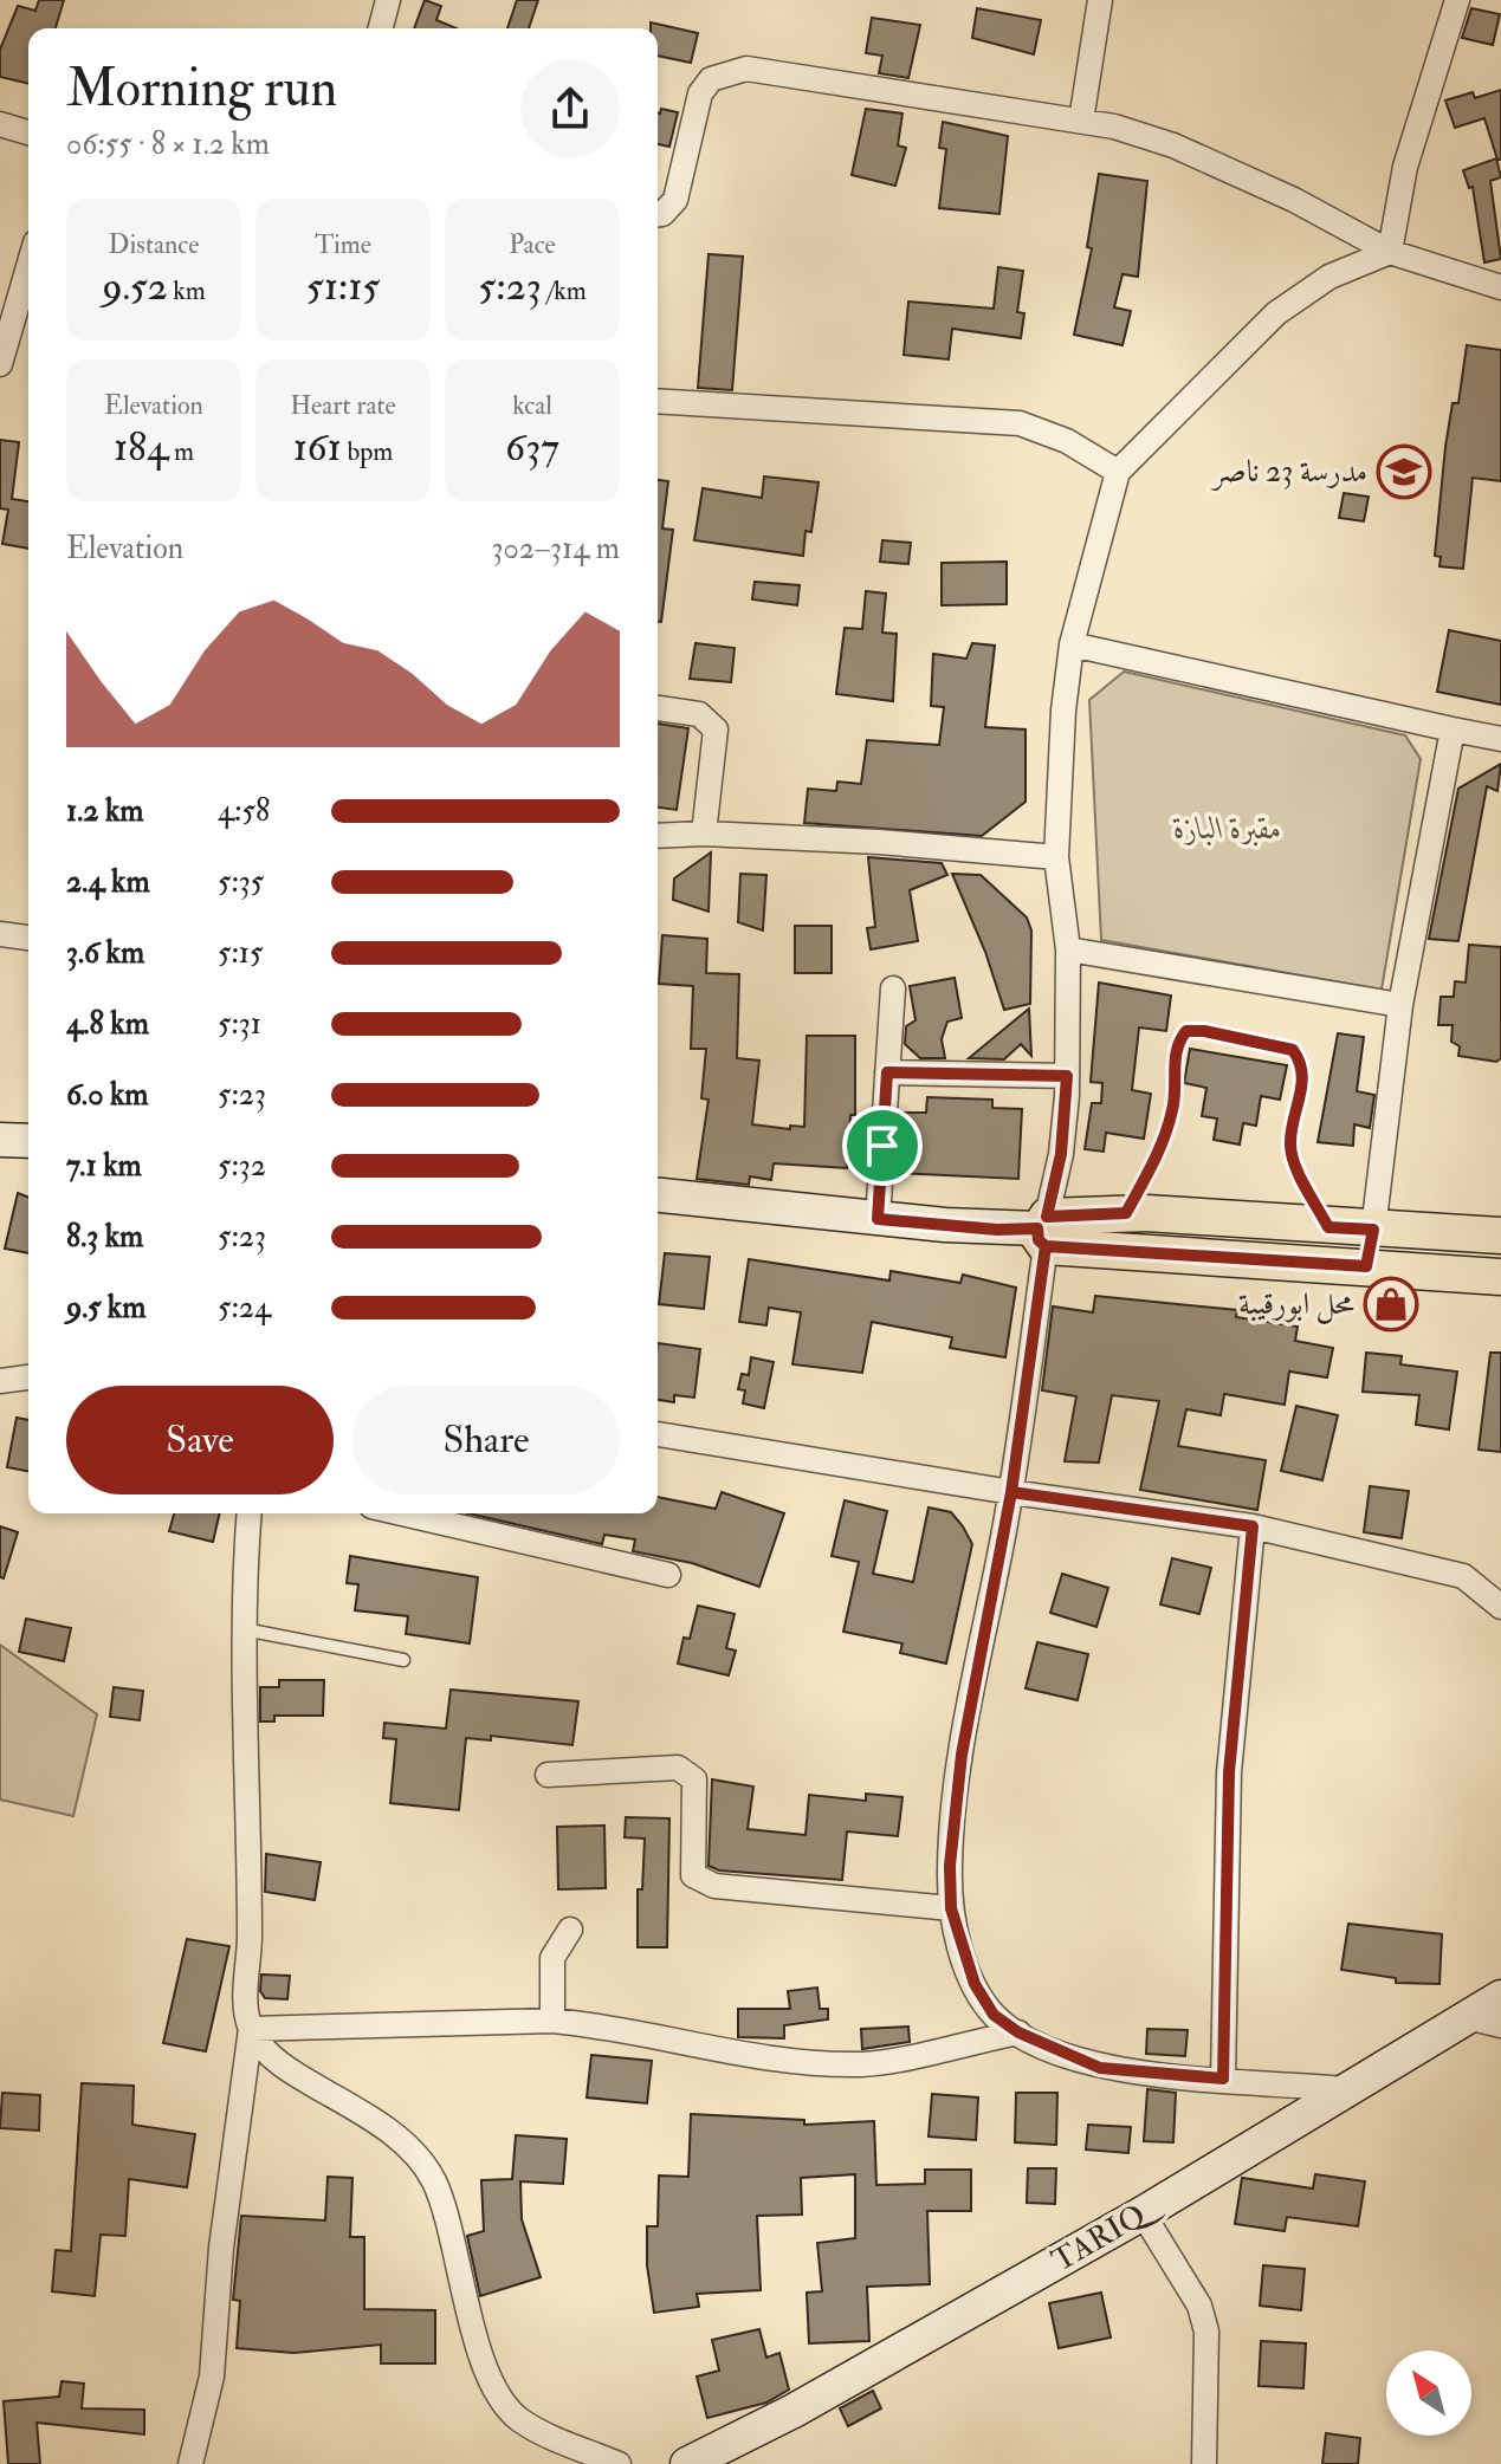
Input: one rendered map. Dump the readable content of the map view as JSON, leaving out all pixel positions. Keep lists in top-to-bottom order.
{
  "streets": {
    "main road": ["TARIQ"]
  },
  "parks": ["مقبرة البازة"],
  "places": {
    "school or university": ["مدرسة 23 ناصر"],
    "shop": ["محل ابورقيبة"]
  },
  "north": "top left",
  "page": {
    "heading": ["Morning run", "06:55 · 8 × 1.2 km"],
    "stats": [
      ["Distance", "9.52 km"],
      ["Time", "51:15"],
      ["Pace", "5:23 /km"],
      ["Elevation", "184 m"],
      ["Heart rate", "161 bpm"],
      ["kcal", "637"]
    ],
    "chart": ["Elevation", "302–314 m"],
    "list": [
      {
        "name": "1.2 km",
        "note": "4:58"
      },
      {
        "name": "2.4 km",
        "note": "5:35"
      },
      {
        "name": "3.6 km",
        "note": "5:15"
      },
      {
        "name": "4.8 km",
        "note": "5:31"
      },
      {
        "name": "6.0 km",
        "note": "5:23"
      },
      {
        "name": "7.1 km",
        "note": "5:32"
      },
      {
        "name": "8.3 km",
        "note": "5:23"
      },
      {
        "name": "9.5 km",
        "note": "5:24"
      }
    ],
    "buttons": ["Save", "Share"]
  }
}
